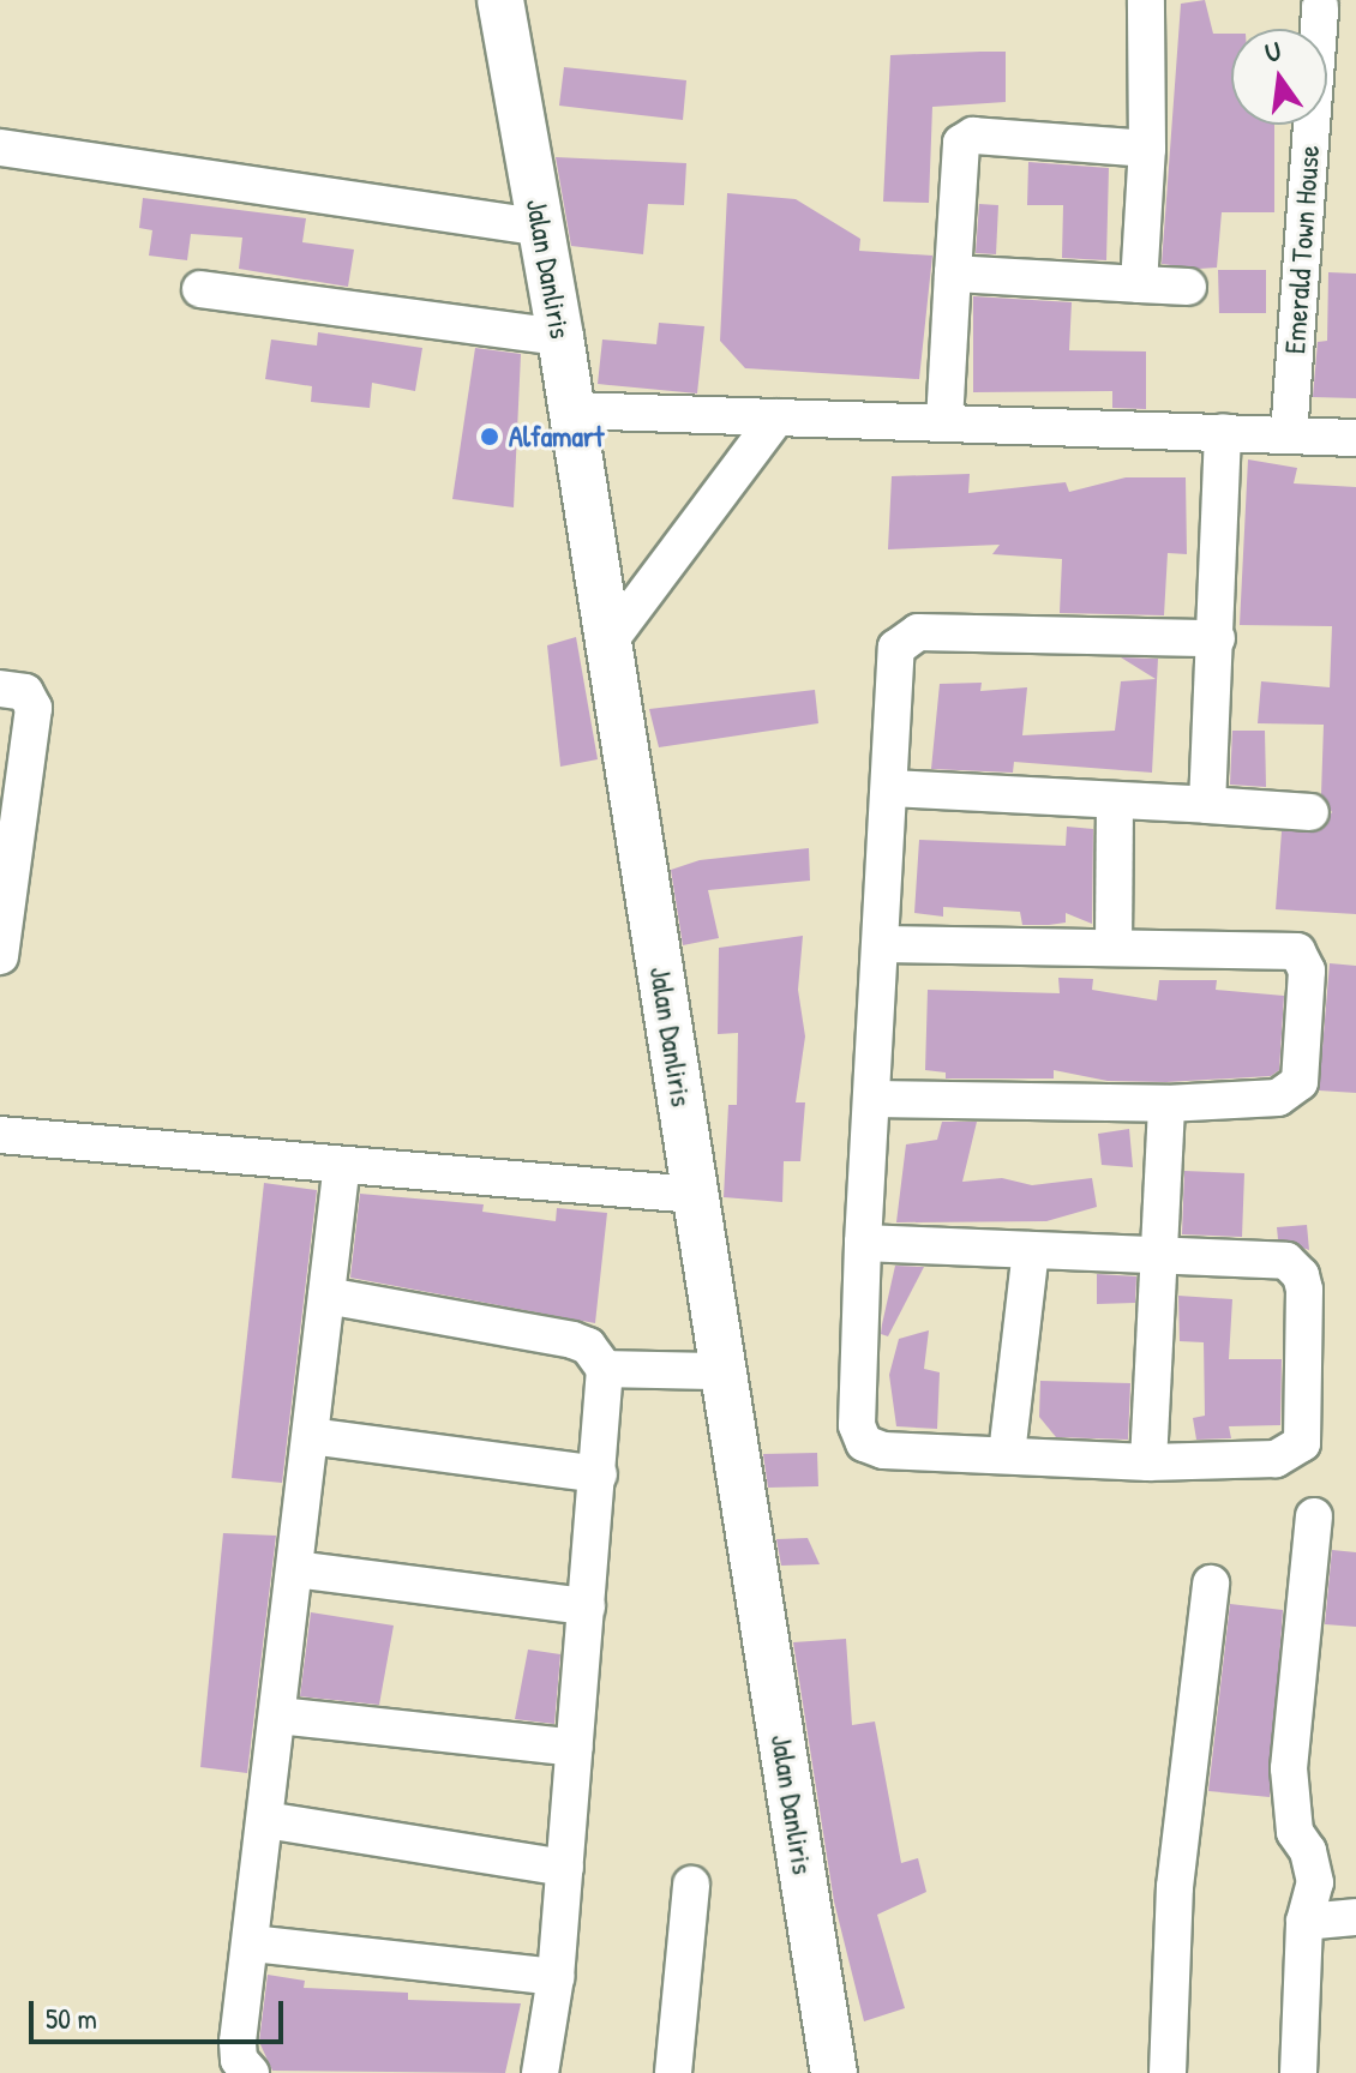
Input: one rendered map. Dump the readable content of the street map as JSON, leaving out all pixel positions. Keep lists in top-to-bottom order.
{
  "streets": {
    "street": ["Emerald Town House", "Jalan Danliris"]
  },
  "places": ["Alfamart"],
  "scale_bar": "50 m",
  "north": "top"
}
